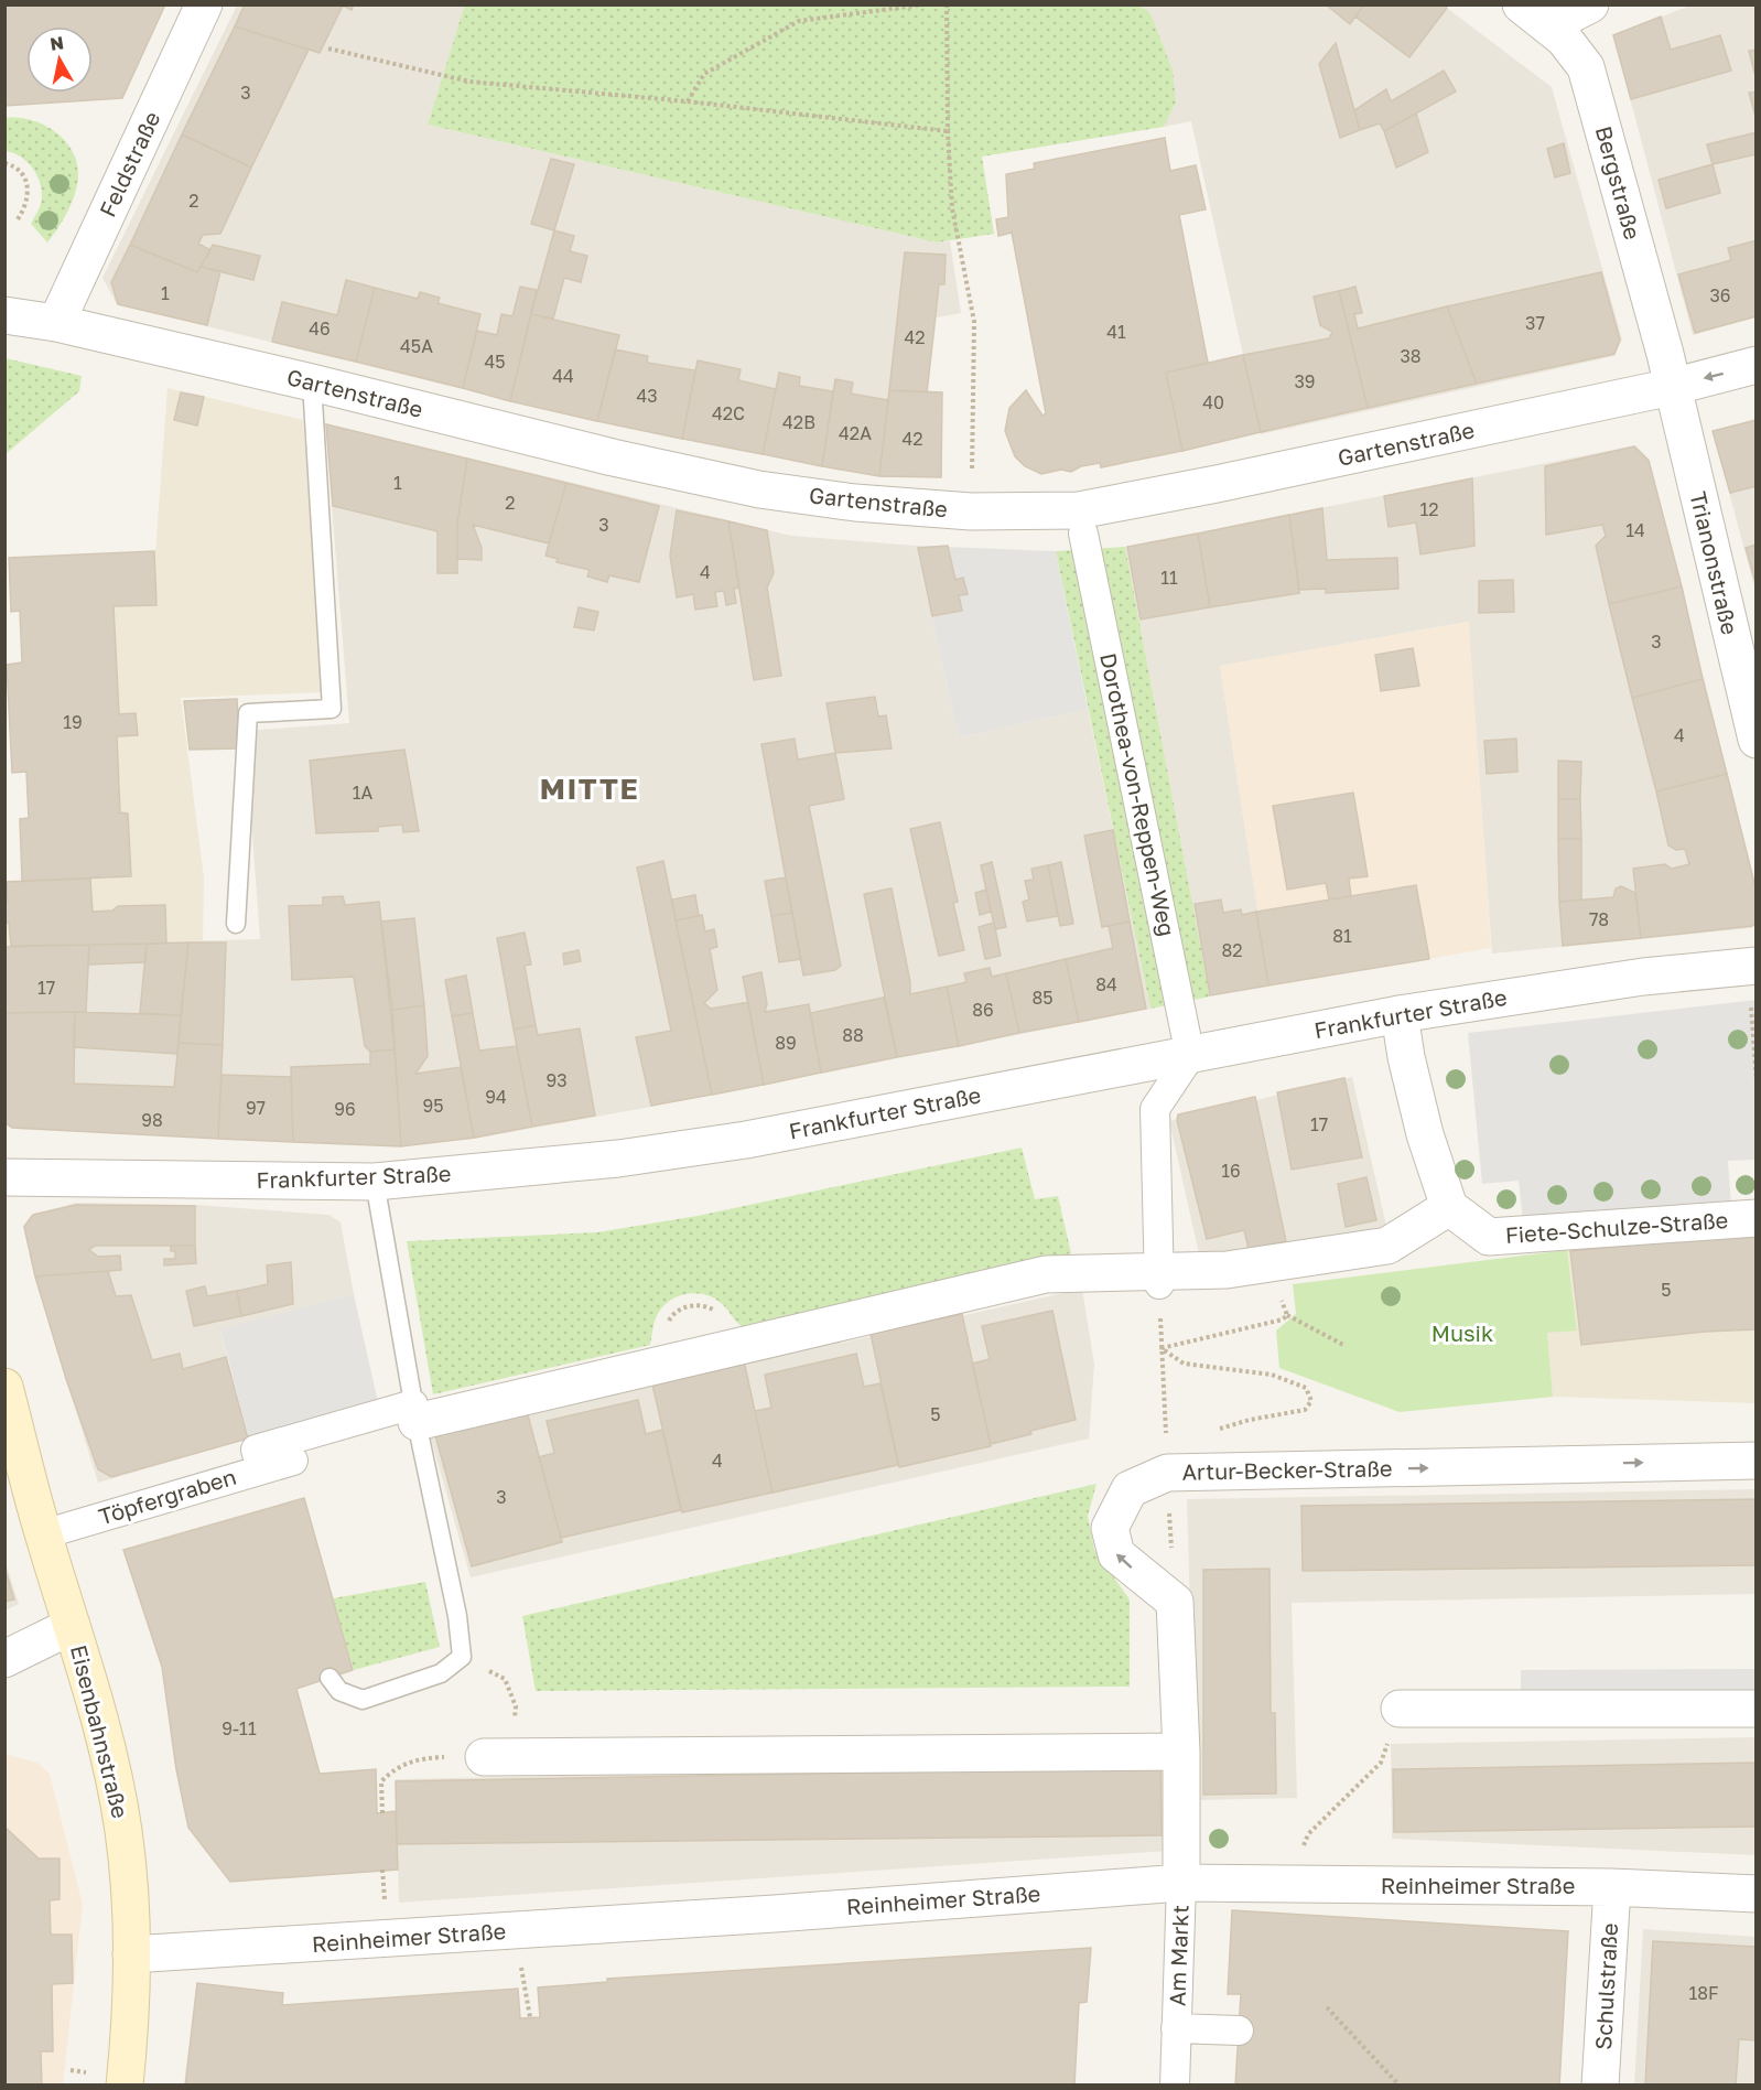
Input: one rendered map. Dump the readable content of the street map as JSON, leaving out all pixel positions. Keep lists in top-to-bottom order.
{
  "streets": {
    "main road": ["Eisenbahnstraße"],
    "street": [
      "Feldstraße",
      "Bergstraße",
      "Gartenstraße",
      "Trianonstraße",
      "Dorothea-von-Reppen-Weg",
      "Frankfurter Straße",
      "Fiete-Schulze-Straße",
      "Artur-Becker-Straße",
      "Töpfergraben",
      "Reinheimer Straße",
      "Am Markt",
      "Schulstraße"
    ]
  },
  "crossings": [
    ["Feldstraße", "Gartenstraße"],
    ["Bergstraße", "Gartenstraße"],
    ["Bergstraße", "Trianonstraße"],
    ["Gartenstraße", "Trianonstraße"],
    ["Dorothea-von-Reppen-Weg", "Frankfurter Straße"],
    ["Töpfergraben", "Eisenbahnstraße"],
    ["Eisenbahnstraße", "Reinheimer Straße"],
    ["Reinheimer Straße", "Am Markt"],
    ["Reinheimer Straße", "Schulstraße"]
  ],
  "districts": ["MITTE"],
  "parks": ["Musik"],
  "house_numbers": [
    "3",
    "2",
    "1",
    "36",
    "37",
    "46",
    "41",
    "42",
    "45A",
    "38",
    "45",
    "44",
    "39",
    "43",
    "40",
    "42C",
    "42B",
    "42A",
    "42",
    "1",
    "2",
    "12",
    "3",
    "14",
    "4",
    "11",
    "3",
    "19",
    "4",
    "1A",
    "78",
    "81",
    "82",
    "84",
    "17",
    "85",
    "86",
    "88",
    "89",
    "93",
    "94",
    "95",
    "97",
    "96",
    "98",
    "17",
    "16",
    "5",
    "5",
    "4",
    "3",
    "9-11",
    "18F"
  ],
  "north": "top"
}
